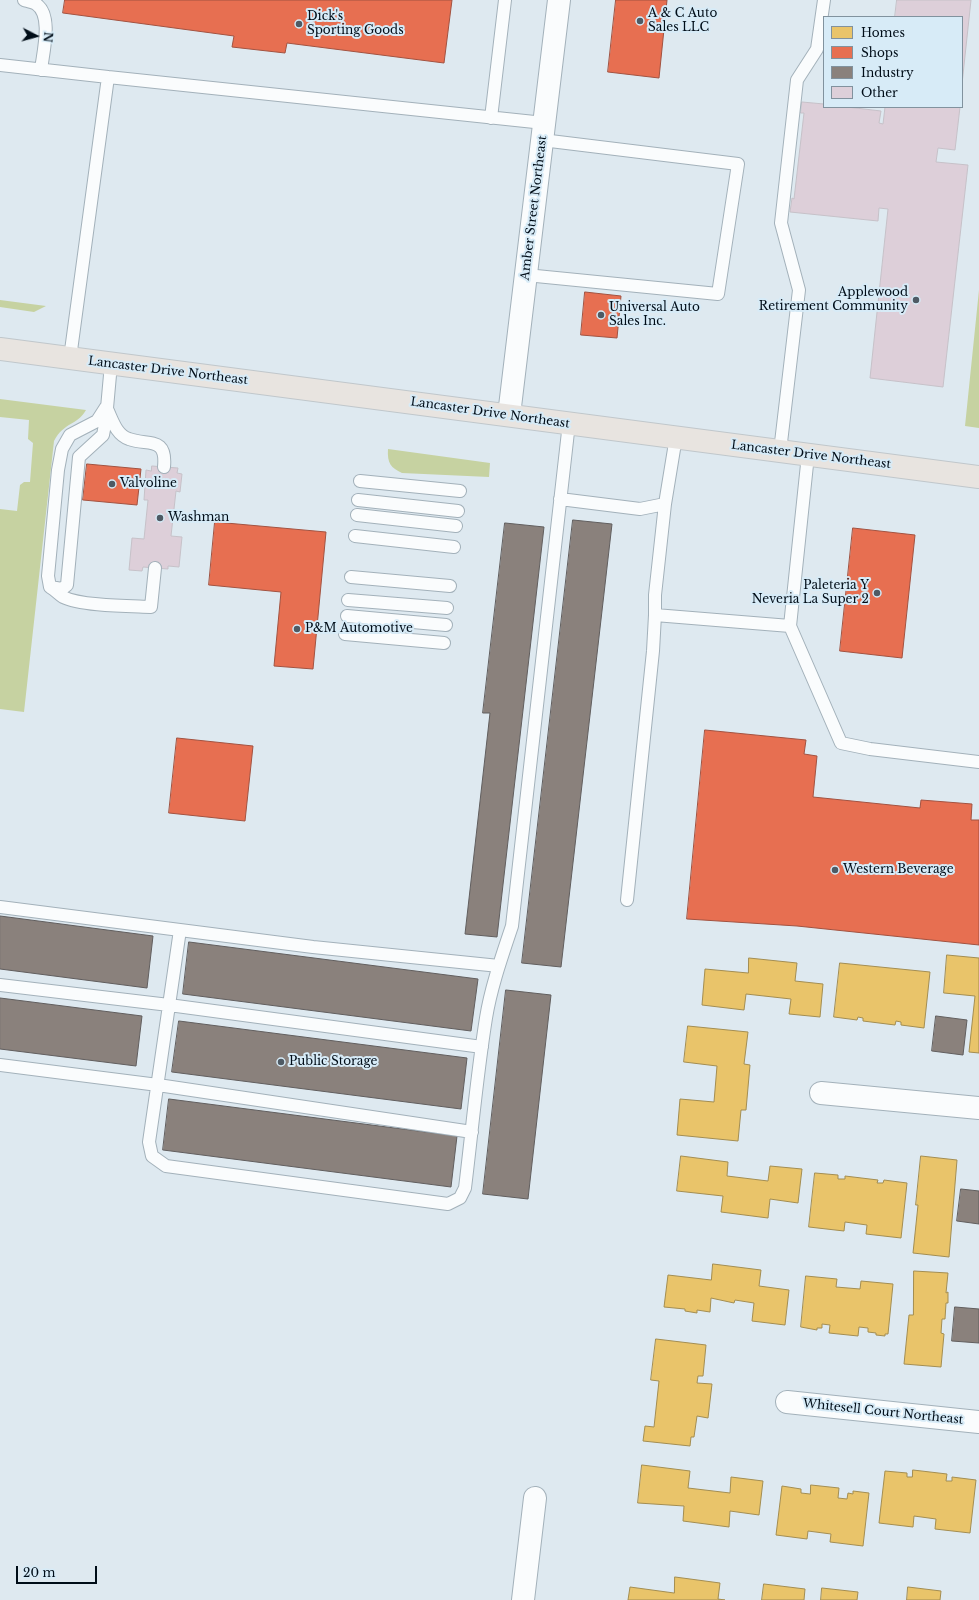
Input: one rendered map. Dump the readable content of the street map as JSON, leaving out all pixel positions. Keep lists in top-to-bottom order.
{
  "streets": {
    "main road": ["Lancaster Drive Northeast"],
    "street": ["Amber Street Northeast", "Whitesell Court Northeast"]
  },
  "crossings": [
    ["Amber Street Northeast", "Lancaster Drive Northeast"]
  ],
  "places": [
    "A & C Auto Sales LLC",
    "Dick's Sporting Goods",
    "Applewood Retirement Community",
    "Universal Auto Sales Inc.",
    "Valvoline",
    "Washman",
    "Paleteria Y Neveria La Super 2",
    "P&M Automotive",
    "Western Beverage",
    "Public Storage"
  ],
  "legend": [
    "Homes",
    "Shops",
    "Industry",
    "Other"
  ],
  "scale_bar": "20 m",
  "north": "right"
}
